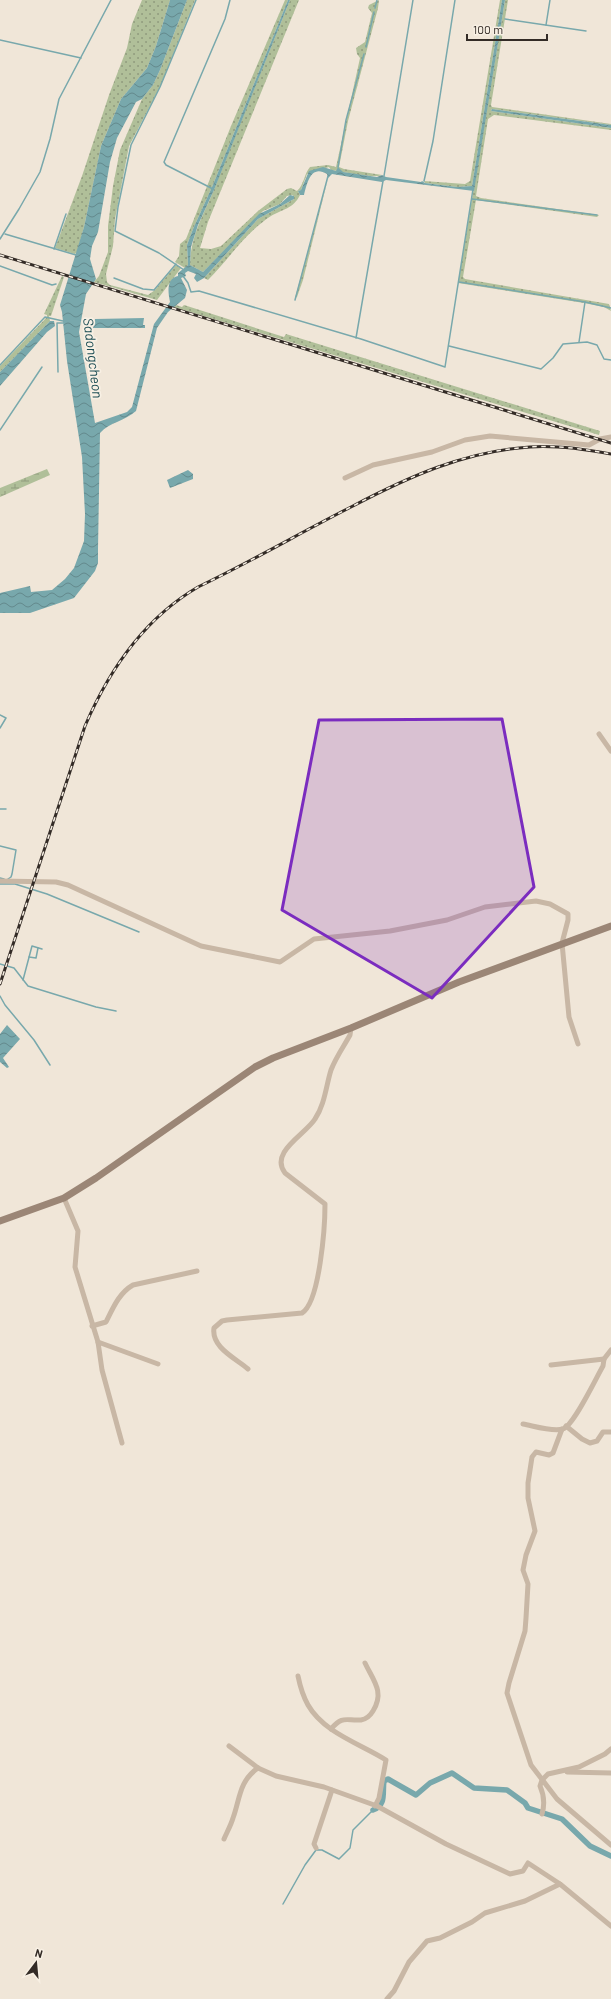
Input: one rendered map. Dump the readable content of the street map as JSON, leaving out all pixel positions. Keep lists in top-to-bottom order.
{
  "water": ["Sadongcheon"],
  "scale_bar": "100 m",
  "north": "top"
}
